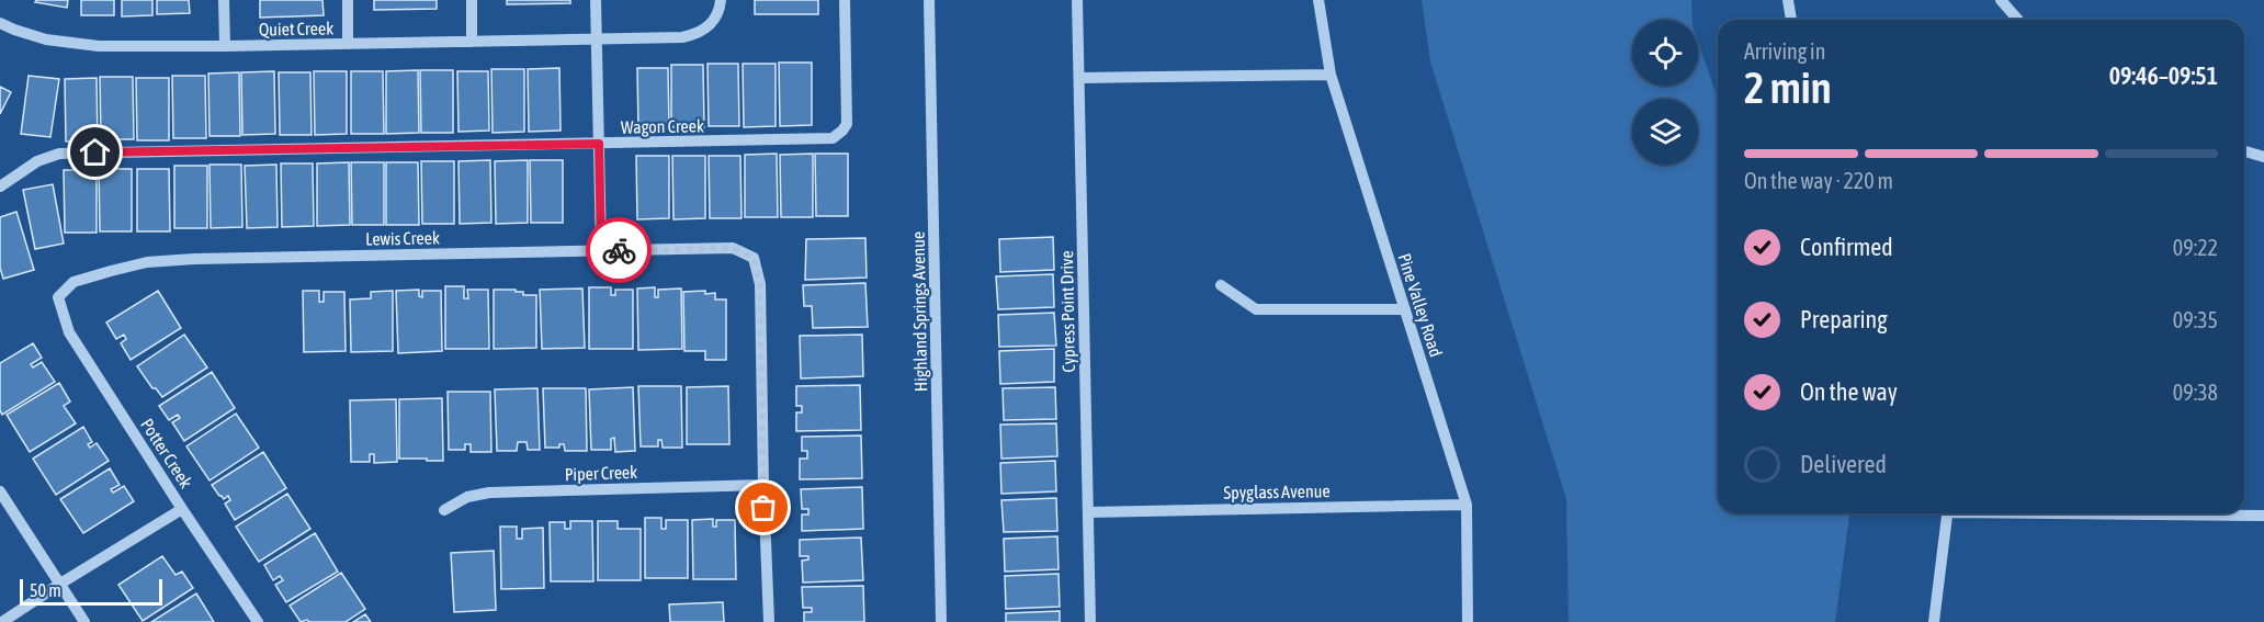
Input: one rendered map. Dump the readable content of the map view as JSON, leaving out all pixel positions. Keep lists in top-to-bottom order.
{
  "streets": {
    "street": [
      "Quiet Creek",
      "Wagon Creek",
      "Lewis Creek",
      "Pine Valley Road",
      "Highland Springs Avenue",
      "Cypress Point Drive",
      "Potter Creek",
      "Piper Creek",
      "Spyglass Avenue"
    ]
  },
  "crossings": [
    ["Lewis Creek", "Potter Creek"],
    ["Lewis Creek", "Piper Creek"],
    ["Pine Valley Road", "Spyglass Avenue"],
    ["Cypress Point Drive", "Spyglass Avenue"]
  ],
  "scale_bar": "50 m",
  "page": {
    "heading": ["2 min", "Arriving in", "09:46–09:51"],
    "bar": "On the way · 220 m",
    "list": [
      ["Confirmed", "09:22"],
      ["Preparing", "09:35"],
      ["On the way", "09:38"],
      "Delivered"
    ],
    "scale": "50 m"
  }
}
